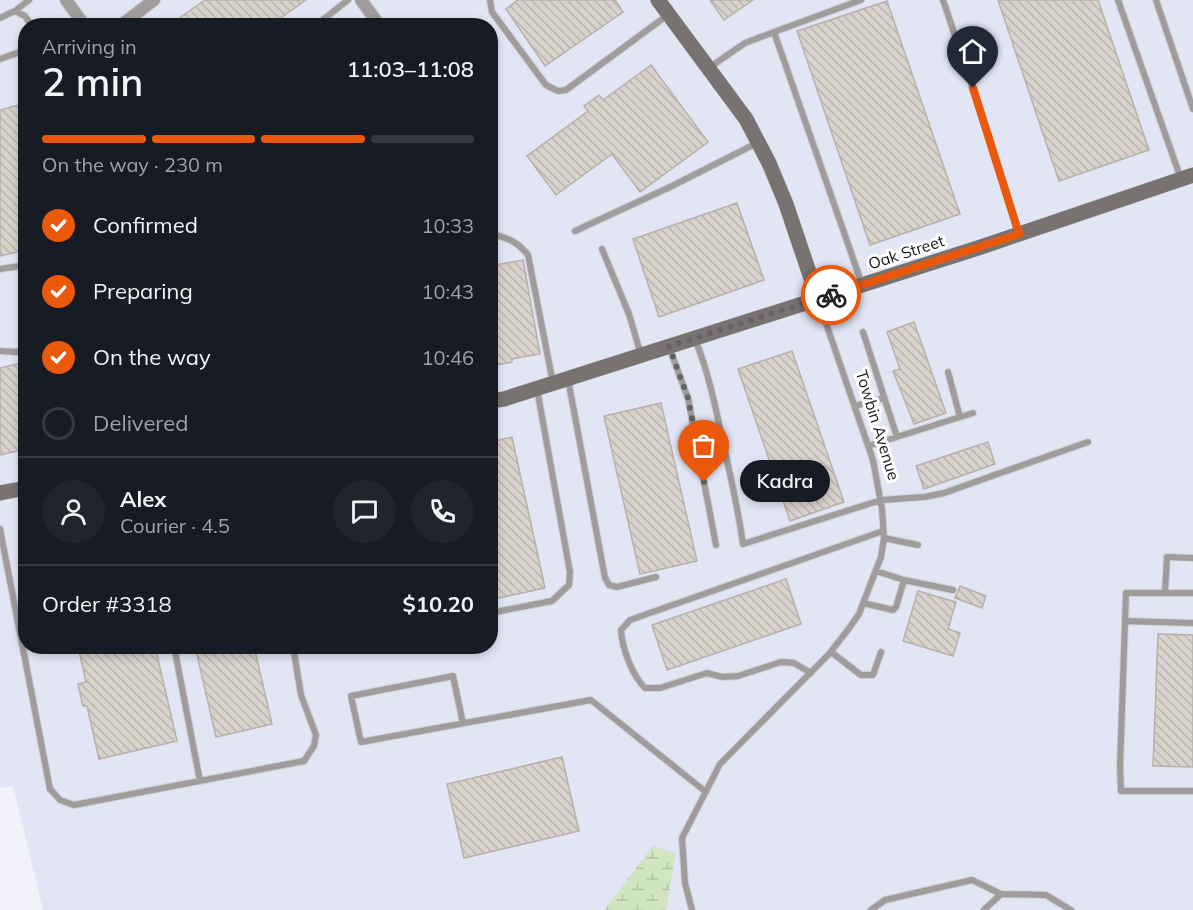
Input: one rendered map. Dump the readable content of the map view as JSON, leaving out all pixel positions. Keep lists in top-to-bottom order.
{
  "streets": {
    "street": ["Oak Street", "Towbin Avenue"]
  },
  "crossings": [
    ["Oak Street", "Towbin Avenue"]
  ],
  "places": ["Kadra"],
  "page": {
    "heading": ["2 min", "Arriving in", "11:03–11:08"],
    "panel": [
      "Alex",
      "Courier · 4.5",
      "Order #3318",
      "$10.20"
    ],
    "bar": "On the way · 230 m",
    "list": [
      ["Confirmed", "10:33"],
      ["Preparing", "10:43"],
      ["On the way", "10:46"],
      "Delivered"
    ],
    "bubble": "Kadra"
  }
}
